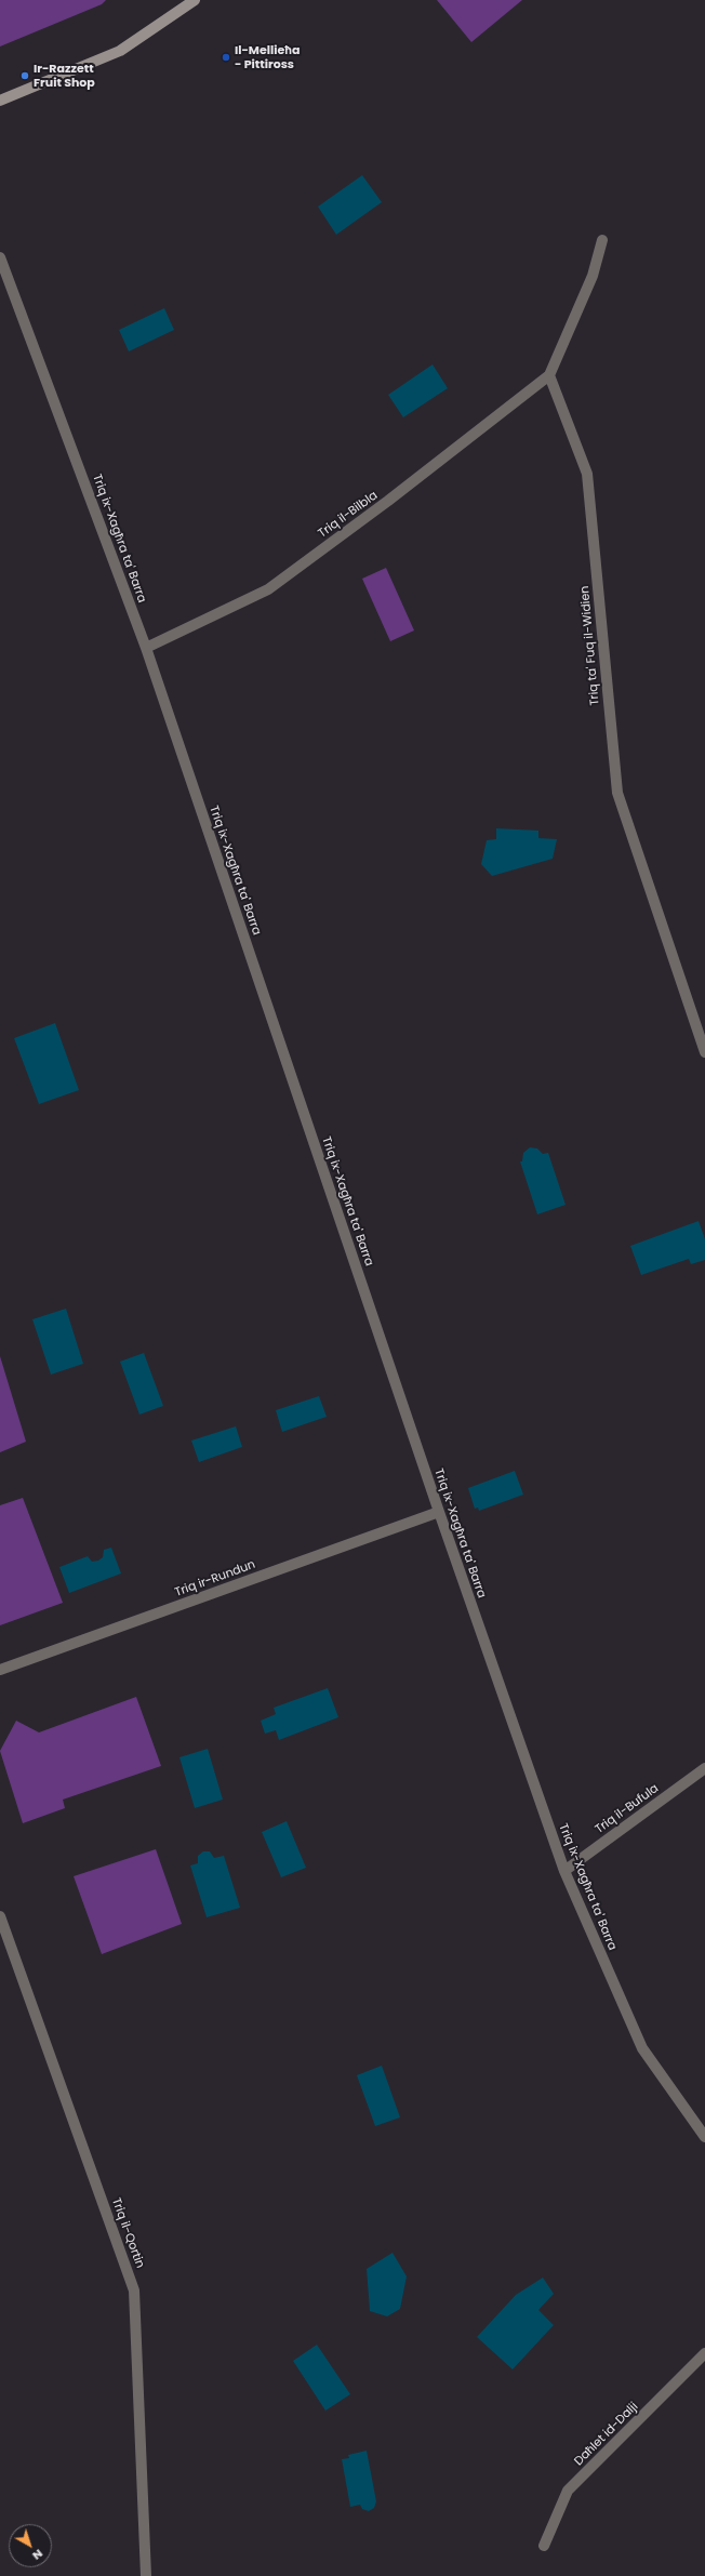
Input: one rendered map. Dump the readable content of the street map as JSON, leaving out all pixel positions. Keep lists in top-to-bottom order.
{
  "streets": {
    "street": [
      "Triq il-Bilbla",
      "Triq ix-Xagħra ta' Barra",
      "Triq ta' Fuq il-Widien",
      "Triq ir-Rundun",
      "Triq il-Bufula",
      "Triq il-Qortin",
      "Daħlet id-Dalji"
    ]
  },
  "crossings": [
    ["Triq il-Bilbla", "Triq ix-Xagħra ta' Barra"],
    ["Triq il-Bilbla", "Triq ta' Fuq il-Widien"],
    ["Triq ix-Xagħra ta' Barra", "Triq ir-Rundun"],
    ["Triq ix-Xagħra ta' Barra", "Triq il-Bufula"]
  ],
  "places": ["Il-Mellieħa - Pittiross", "Ir-Razzett Fruit Shop"],
  "north": "bottom right"
}
